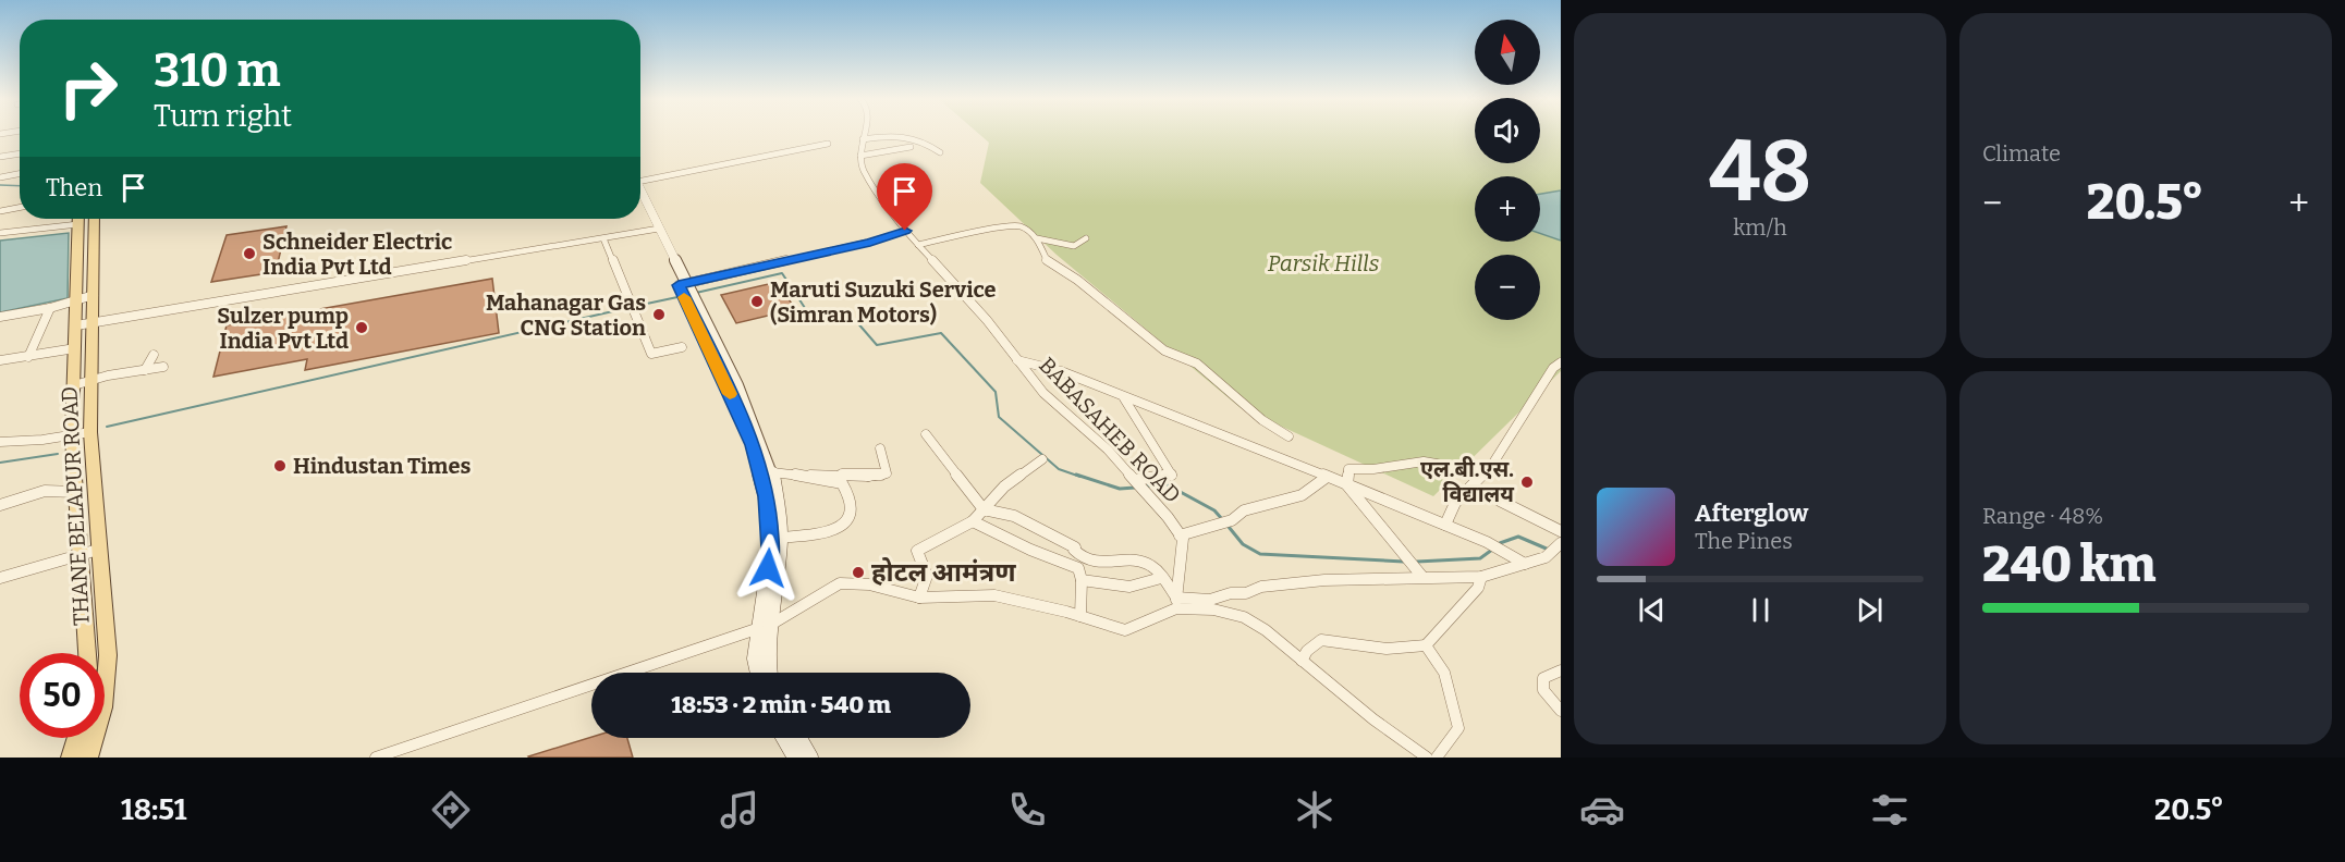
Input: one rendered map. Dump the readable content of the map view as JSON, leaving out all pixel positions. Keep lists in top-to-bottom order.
{
  "streets": {
    "main road": ["THANE BELAPUR ROAD"],
    "street": ["BABASAHEB ROAD"]
  },
  "parks": ["Parsik Hills"],
  "places": [
    "Schneider Electric India Pvt Ltd",
    "Maruti Suzuki Service (Simran Motors)",
    "Mahanagar Gas CNG Station",
    "Sulzer pump India Pvt Ltd",
    "Hindustan Times",
    "एल.बी.एस. विद्यालय",
    "होटल आमंत्रण"
  ],
  "north": "top",
  "page": {
    "tile": [
      ["48", "km/h"],
      "Climate",
      ["Range · 48%", "240 km"]
    ],
    "map_buttons": ["+", "−"],
    "turn": ["310 m", "Turn right"],
    "then": "Then",
    "heat": ["−", "20.5°", "+"],
    "song": ["Afterglow", "The Pines"],
    "limit": "50",
    "trip": "18:53 · 2 min · 540 m",
    "tabs": ["18:51", "20.5°"]
  }
}
